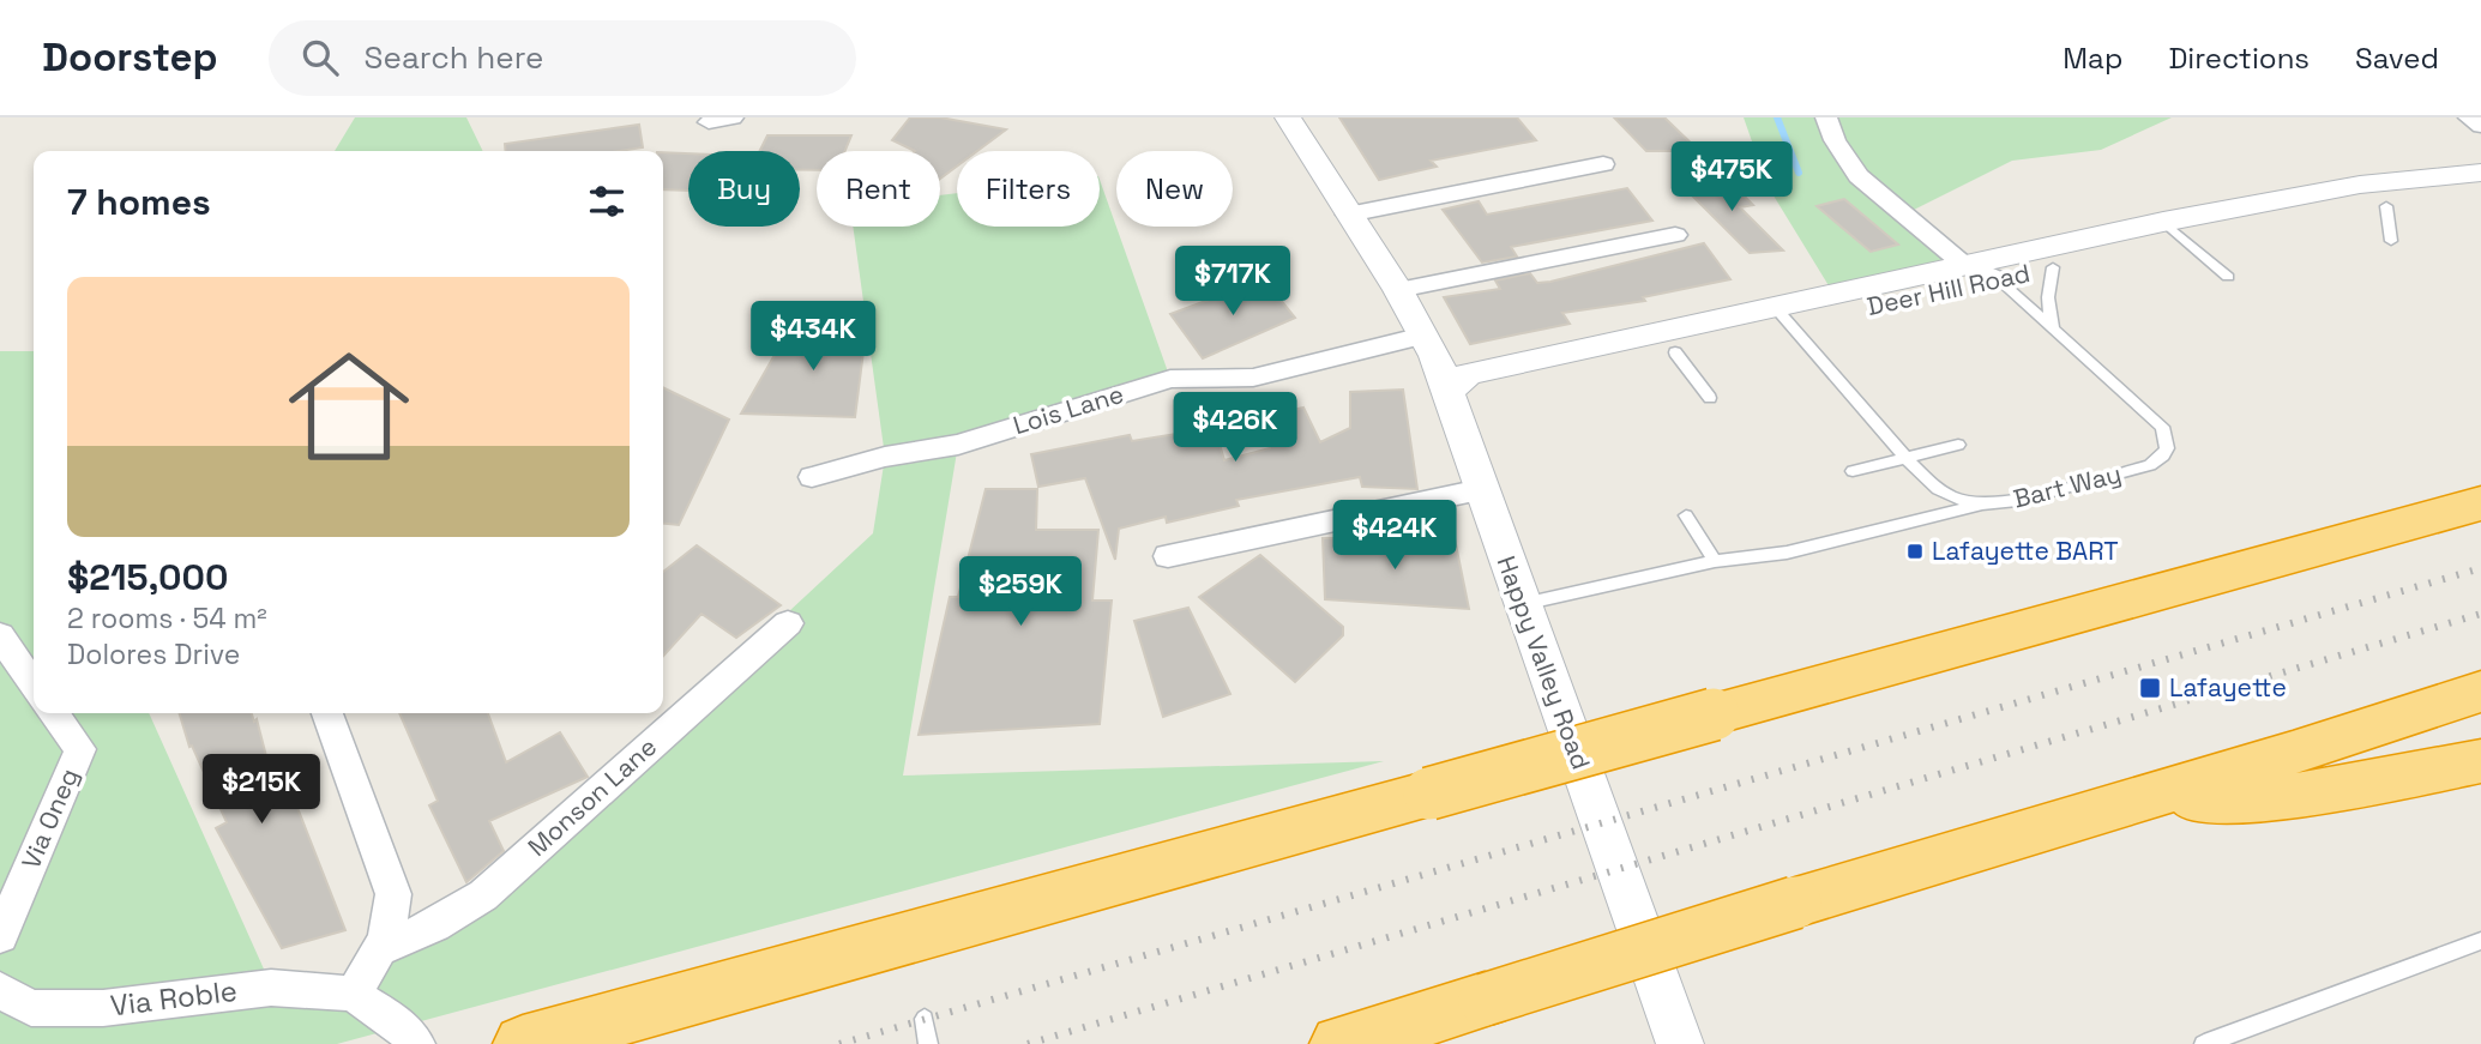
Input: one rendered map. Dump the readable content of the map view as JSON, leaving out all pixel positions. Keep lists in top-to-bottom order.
{
  "streets": {
    "street": [
      "Deer Hill Road",
      "Lois Lane",
      "Happy Valley Road",
      "Monson Lane",
      "Via Oneg",
      "Via Roble"
    ],
    "lane": ["Bart Way"]
  },
  "crossings": [
    ["Deer Hill Road", "Bart Way"],
    ["Deer Hill Road", "Happy Valley Road"],
    ["Lois Lane", "Happy Valley Road"]
  ],
  "places": {
    "transit": ["Lafayette BART", "Lafayette"]
  },
  "page": {
    "header": "Doorstep",
    "search": "Search here",
    "nav": ["Map", "Directions", "Saved"],
    "price": [
      "$475K",
      "$717K",
      "$434K",
      "$426K",
      "$424K",
      "$259K",
      "$215K"
    ],
    "chip": [
      "Buy",
      "Rent",
      "Filters",
      "New"
    ],
    "heading": "7 homes",
    "list": [
      {
        "name": "$215,000",
        "note": "2 rooms · 54 m² · Dolores Drive"
      }
    ]
  }
}
